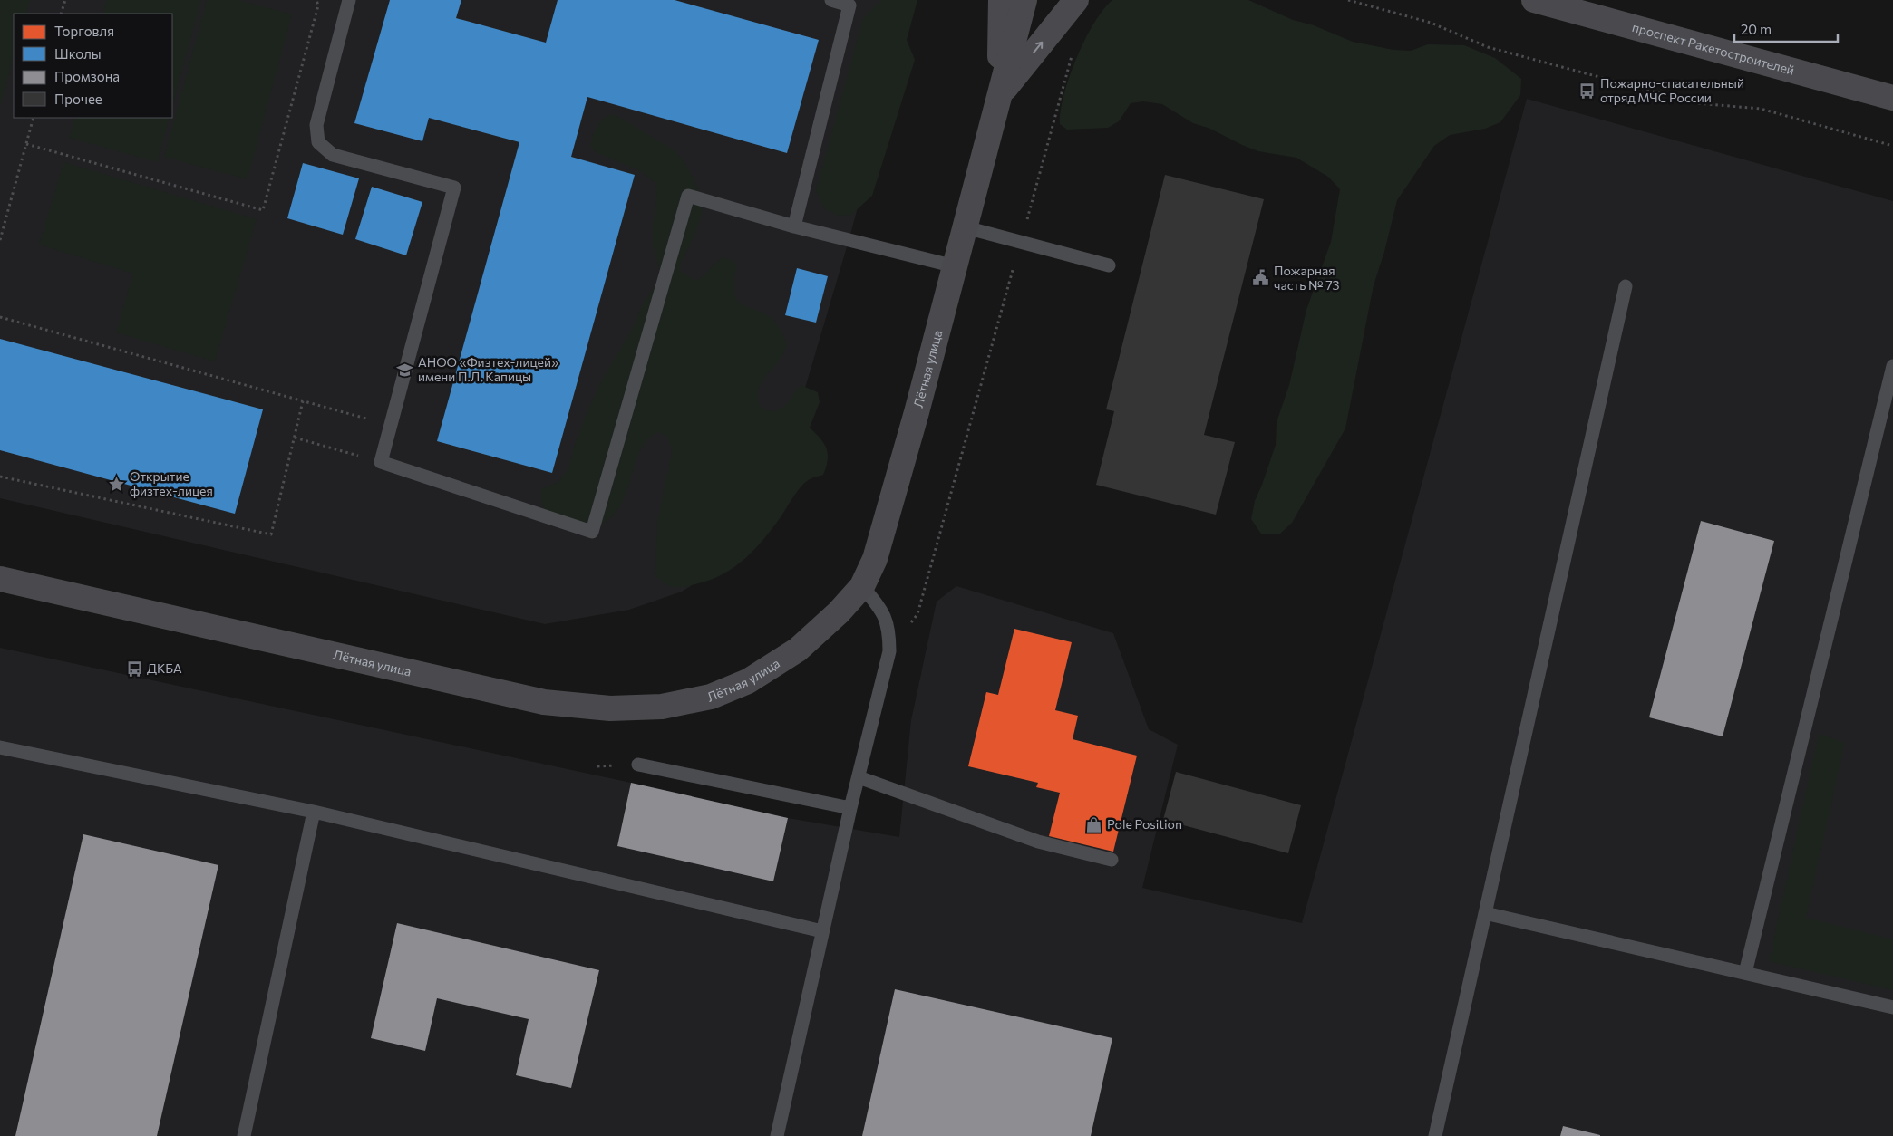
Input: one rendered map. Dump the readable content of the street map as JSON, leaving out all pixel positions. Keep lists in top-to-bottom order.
{
  "streets": {
    "street": ["проспект Ракетостроителей", "Лётная улица"]
  },
  "places": {
    "bus stop": ["Пожарно-спасательный отряд МЧС России", "ДКБА"],
    "public building": ["Пожарная часть № 73"],
    "school or university": ["АНОО «Физтех-лицей» имени П.Л. Капицы"],
    "place": ["Открытие физтех-лицея"],
    "shop": ["Pole Position"]
  },
  "legend": [
    "Торговля",
    "Школы",
    "Промзона",
    "Прочее"
  ],
  "scale_bar": "20 m"
}
